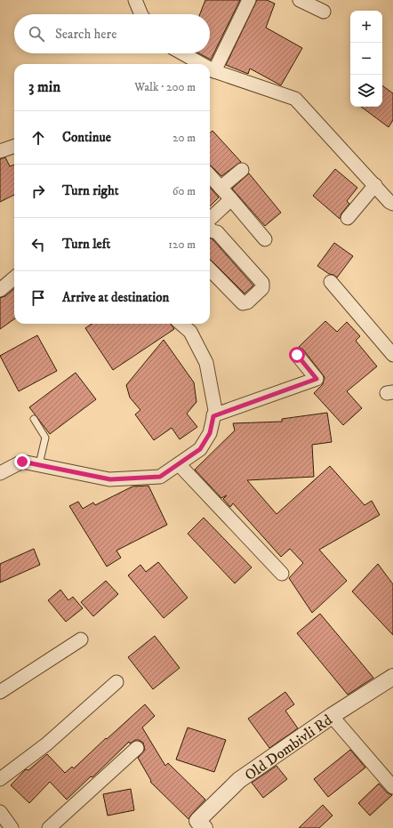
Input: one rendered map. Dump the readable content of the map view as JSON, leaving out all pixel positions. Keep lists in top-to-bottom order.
{
  "streets": {
    "street": ["Old Dombivli Rd"]
  },
  "page": {
    "map_buttons": ["+", "−"],
    "search": "Search here",
    "heading": ["3 min", "Walk · 200 m"],
    "list": [
      ["Continue", "20 m"],
      ["Turn right", "60 m"],
      ["Turn left", "120 m"],
      "Arrive at destination"
    ]
  }
}
